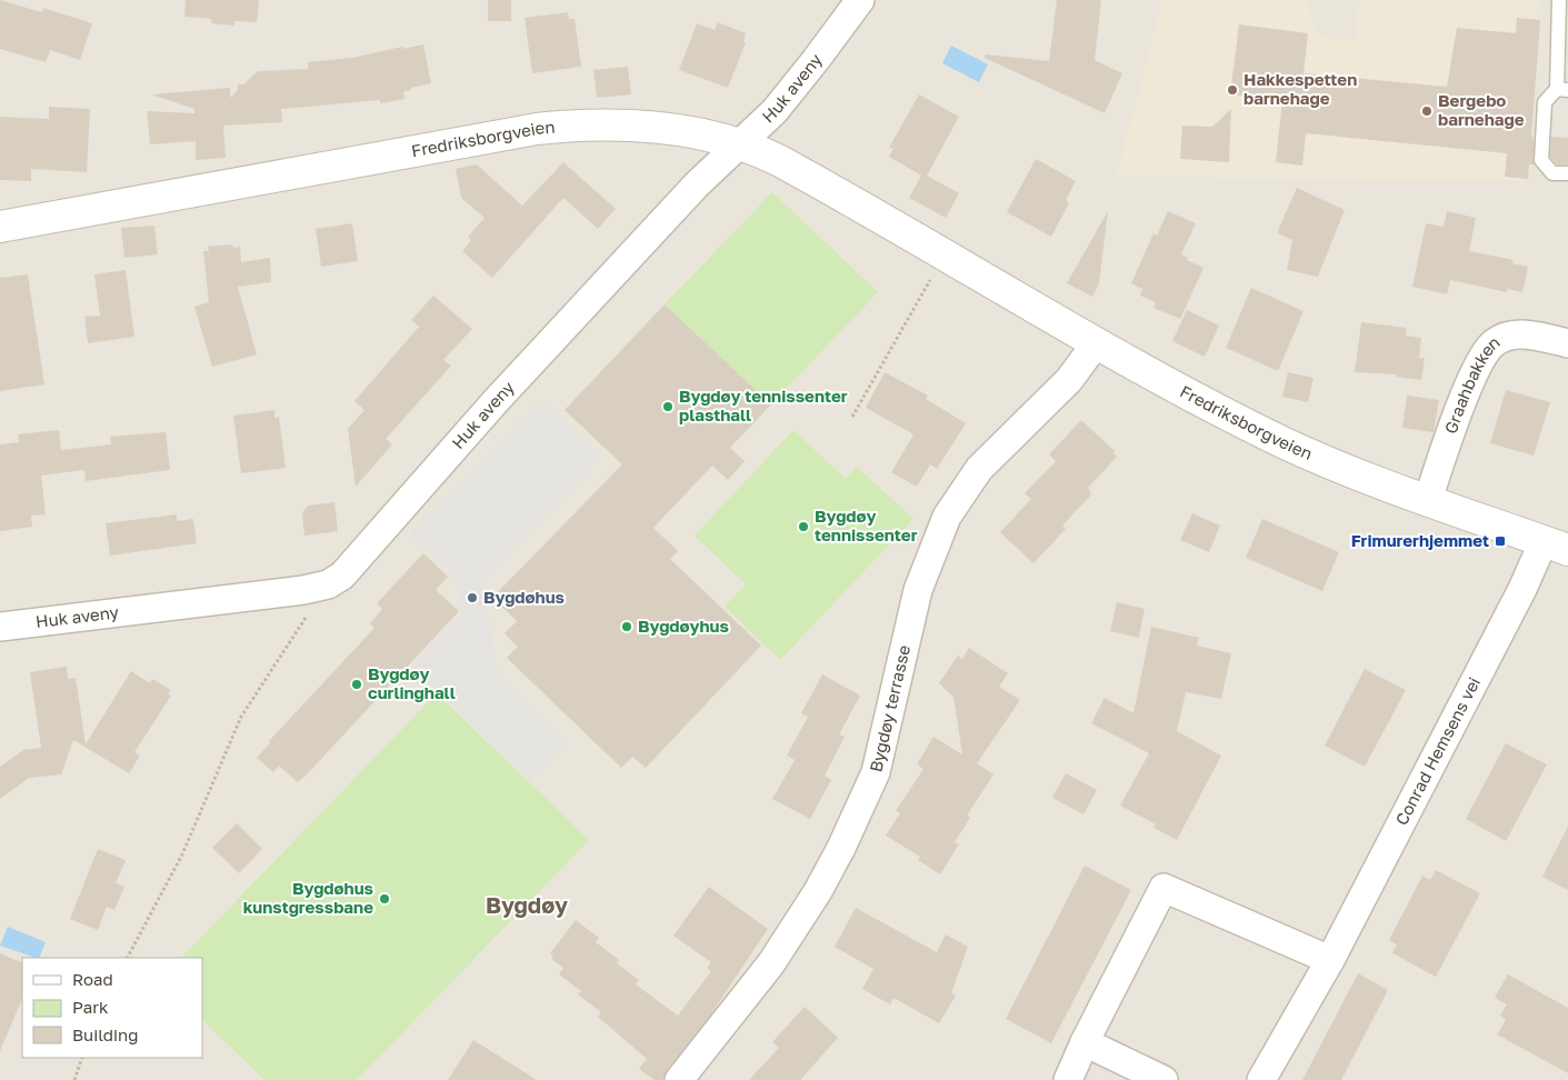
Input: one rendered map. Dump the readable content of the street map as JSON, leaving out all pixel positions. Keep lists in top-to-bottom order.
{
  "streets": {
    "street": [
      "Huk aveny",
      "Fredriksborgveien",
      "Graahbakken",
      "Bygdøy terrasse",
      "Conrad Hemsens vei"
    ]
  },
  "crossings": [
    ["Huk aveny", "Fredriksborgveien"],
    ["Fredriksborgveien", "Graahbakken"],
    ["Fredriksborgveien", "Bygdøy terrasse"],
    ["Fredriksborgveien", "Conrad Hemsens vei"]
  ],
  "districts": ["Bygdøy"],
  "places": {
    "other": [
      "Hakkespetten barnehage",
      "Bergebo barnehage",
      "Bygdøy tennissenter plasthall",
      "Bygdøy tennissenter",
      "Bygdøhus",
      "Bygdøyhus",
      "Bygdøy curlinghall",
      "Bygdøhus kunstgressbane"
    ],
    "transit": ["Frimurerhjemmet"]
  },
  "legend": ["Road", "Park", "Building"]
}
